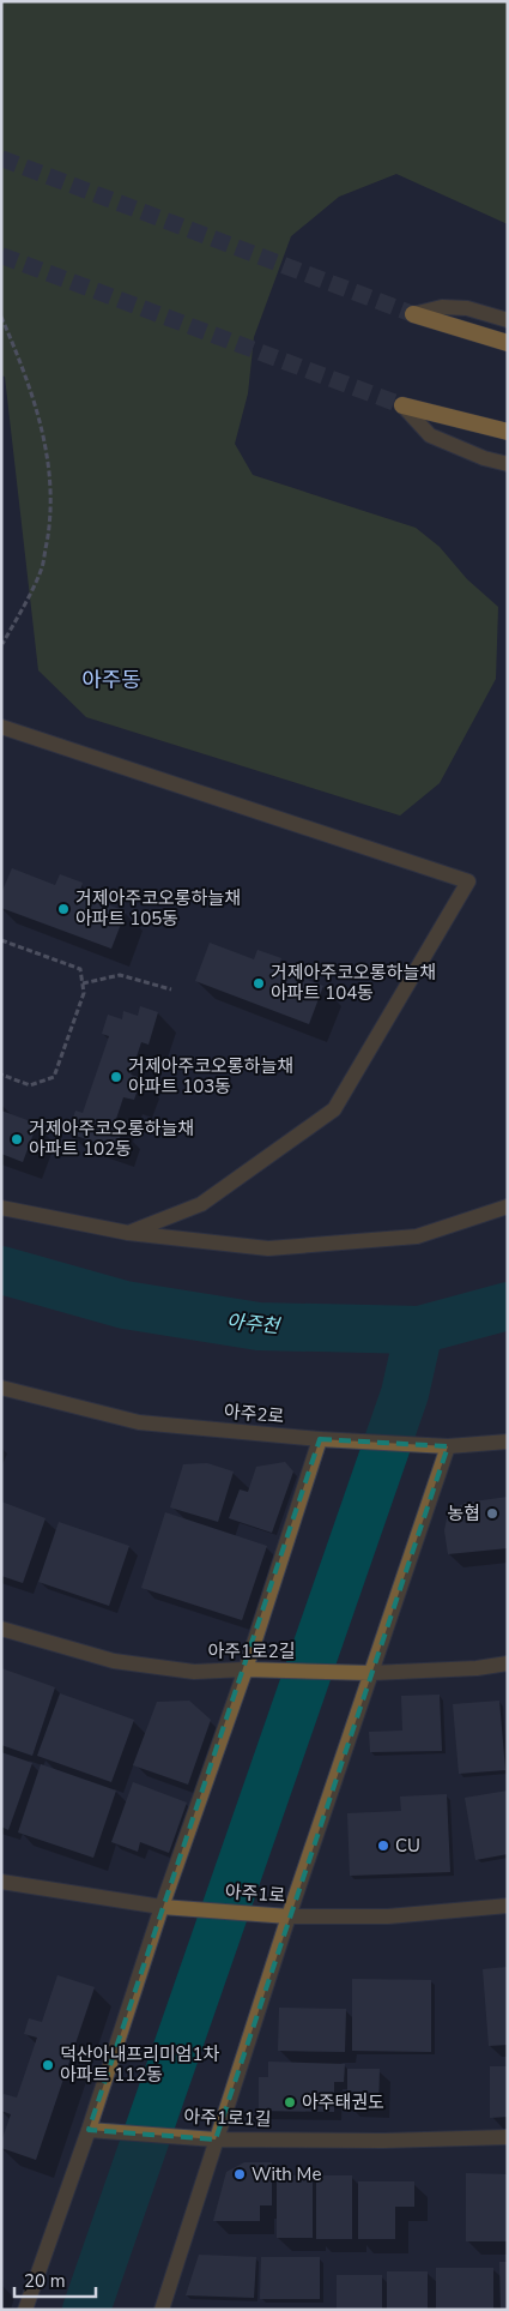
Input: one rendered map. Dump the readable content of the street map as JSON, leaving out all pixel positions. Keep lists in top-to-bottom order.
{
  "streets": {
    "street": [
      "아주2로",
      "아주1로2길",
      "아주1로",
      "아주1로1길"
    ]
  },
  "districts": ["아주동"],
  "water": ["아주천"],
  "places": [
    "거제아주코오롱하늘채 아파트 105동",
    "거제아주코오롱하늘채 아파트 104동",
    "거제아주코오롱하늘채 아파트 103동",
    "거제아주코오롱하늘채 아파트 102동",
    "농협",
    "CU",
    "덕산아내프리미엄1차 아파트 112동",
    "아주태권도",
    "With Me"
  ],
  "scale_bar": "20 m"
}
